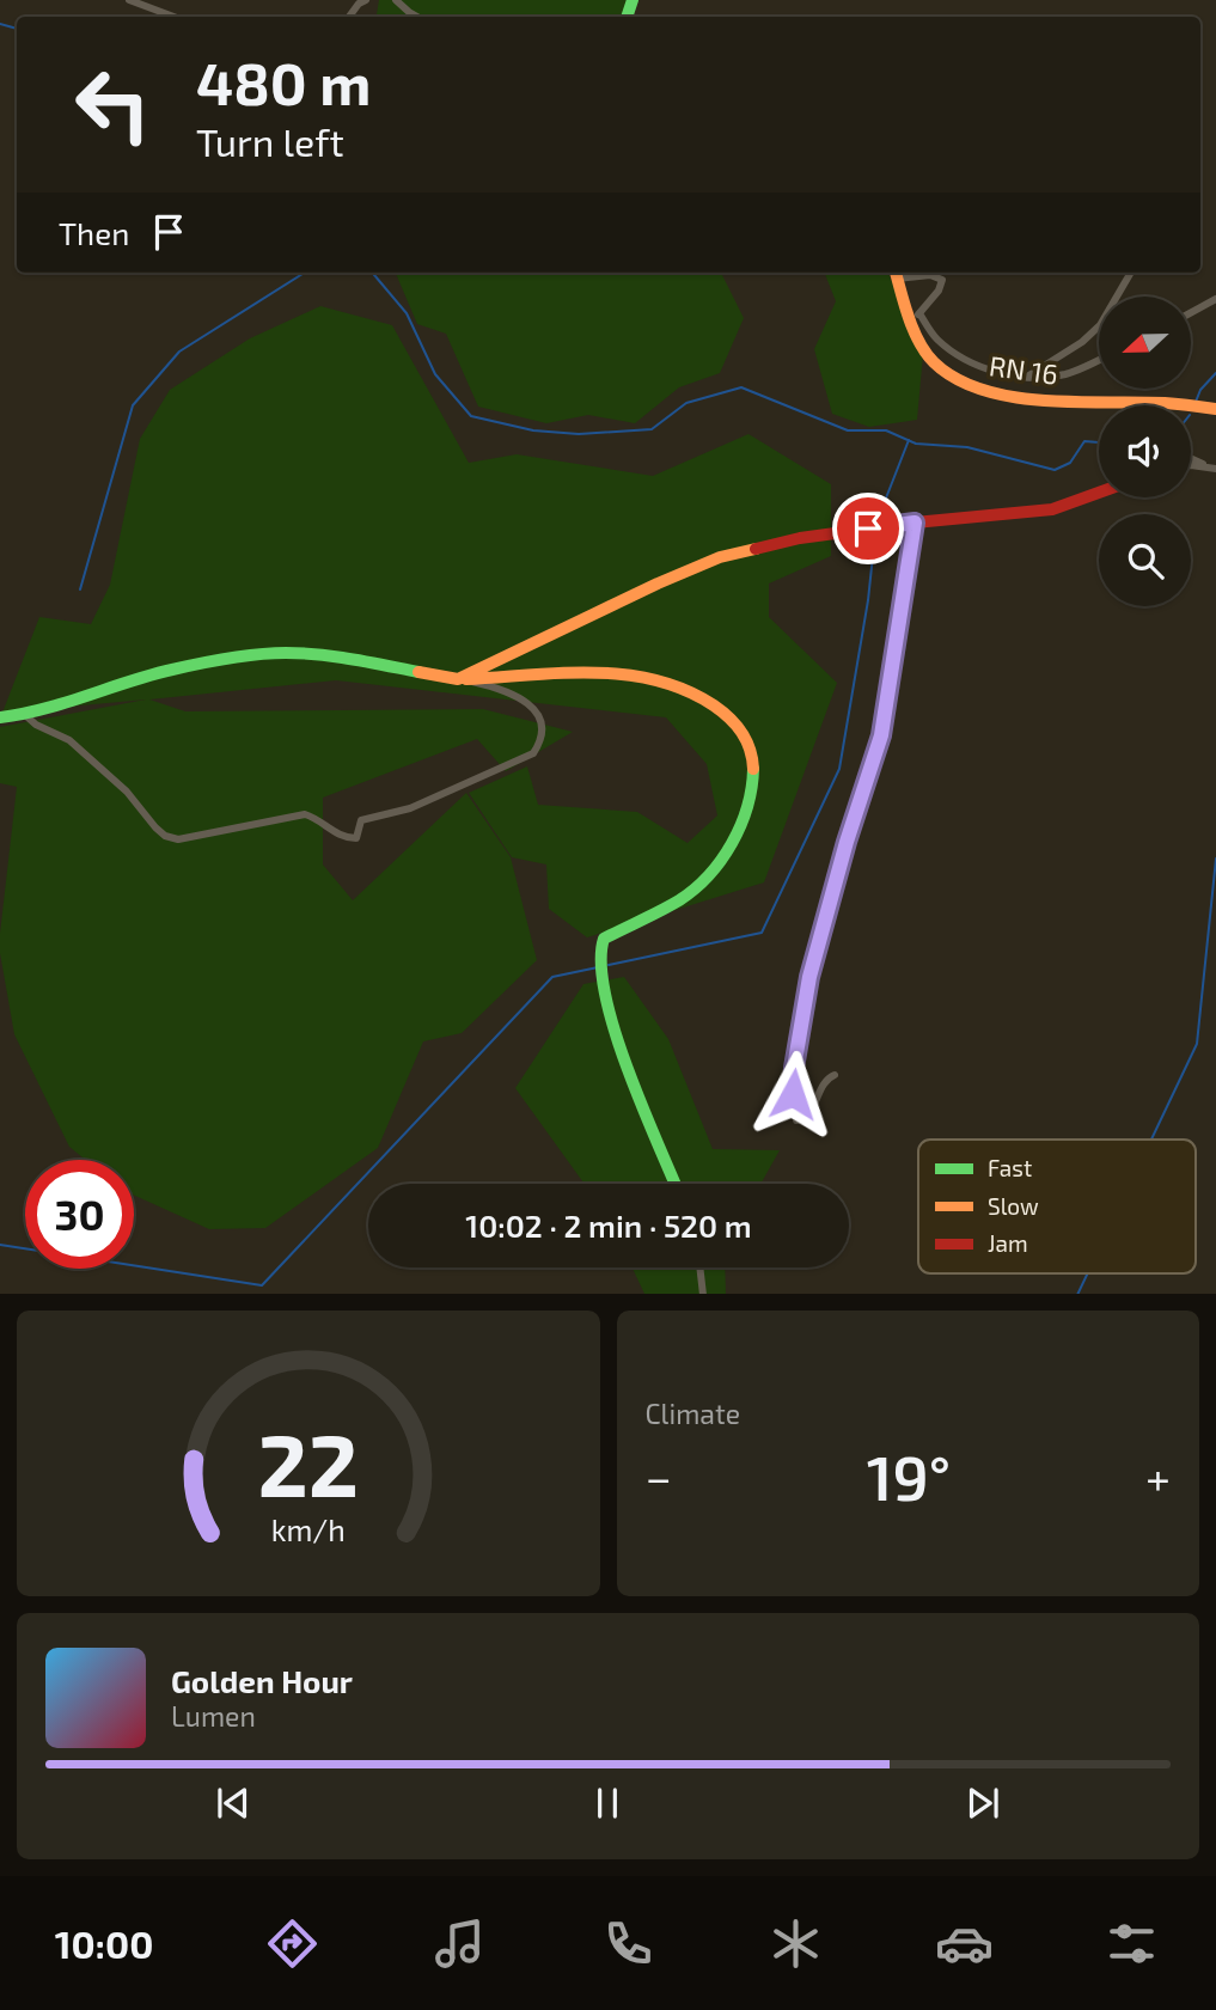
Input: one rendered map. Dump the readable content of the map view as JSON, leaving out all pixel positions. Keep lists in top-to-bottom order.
{
  "streets": {
    "street": ["RN 16"]
  },
  "legend": ["Fast", "Slow", "Jam"],
  "north": "left",
  "page": {
    "turn": ["480 m", "Turn left"],
    "then": "Then",
    "limit": "30",
    "trip": "10:02 · 2 min · 520 m",
    "tile": "Climate",
    "heat": ["−", "19°", "+"],
    "song": ["Golden Hour", "Lumen"],
    "tabs": "10:00",
    "gauge": ["22", "km/h"]
  }
}
